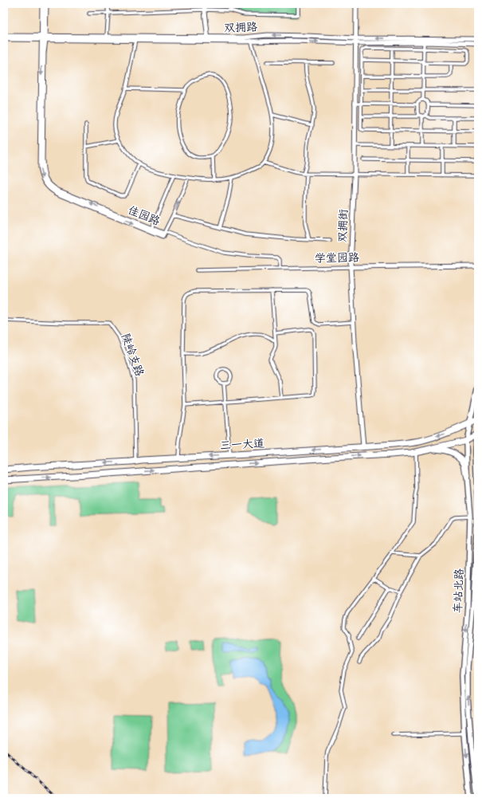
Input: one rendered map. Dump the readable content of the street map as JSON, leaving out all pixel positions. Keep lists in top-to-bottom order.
{
  "streets": {
    "highway": ["三一大道"],
    "main road": ["车站北路"],
    "street": [
      "双拥路",
      "佳园路",
      "双拥街",
      "学堂园路",
      "陡岭支路"
    ]
  },
  "crossings": [
    ["双拥路", "佳园路"],
    ["双拥路", "双拥街"],
    ["双拥街", "学堂园路"],
    ["双拥街", "三一大道"],
    ["陡岭支路", "三一大道"],
    ["三一大道", "车站北路"]
  ]
}
